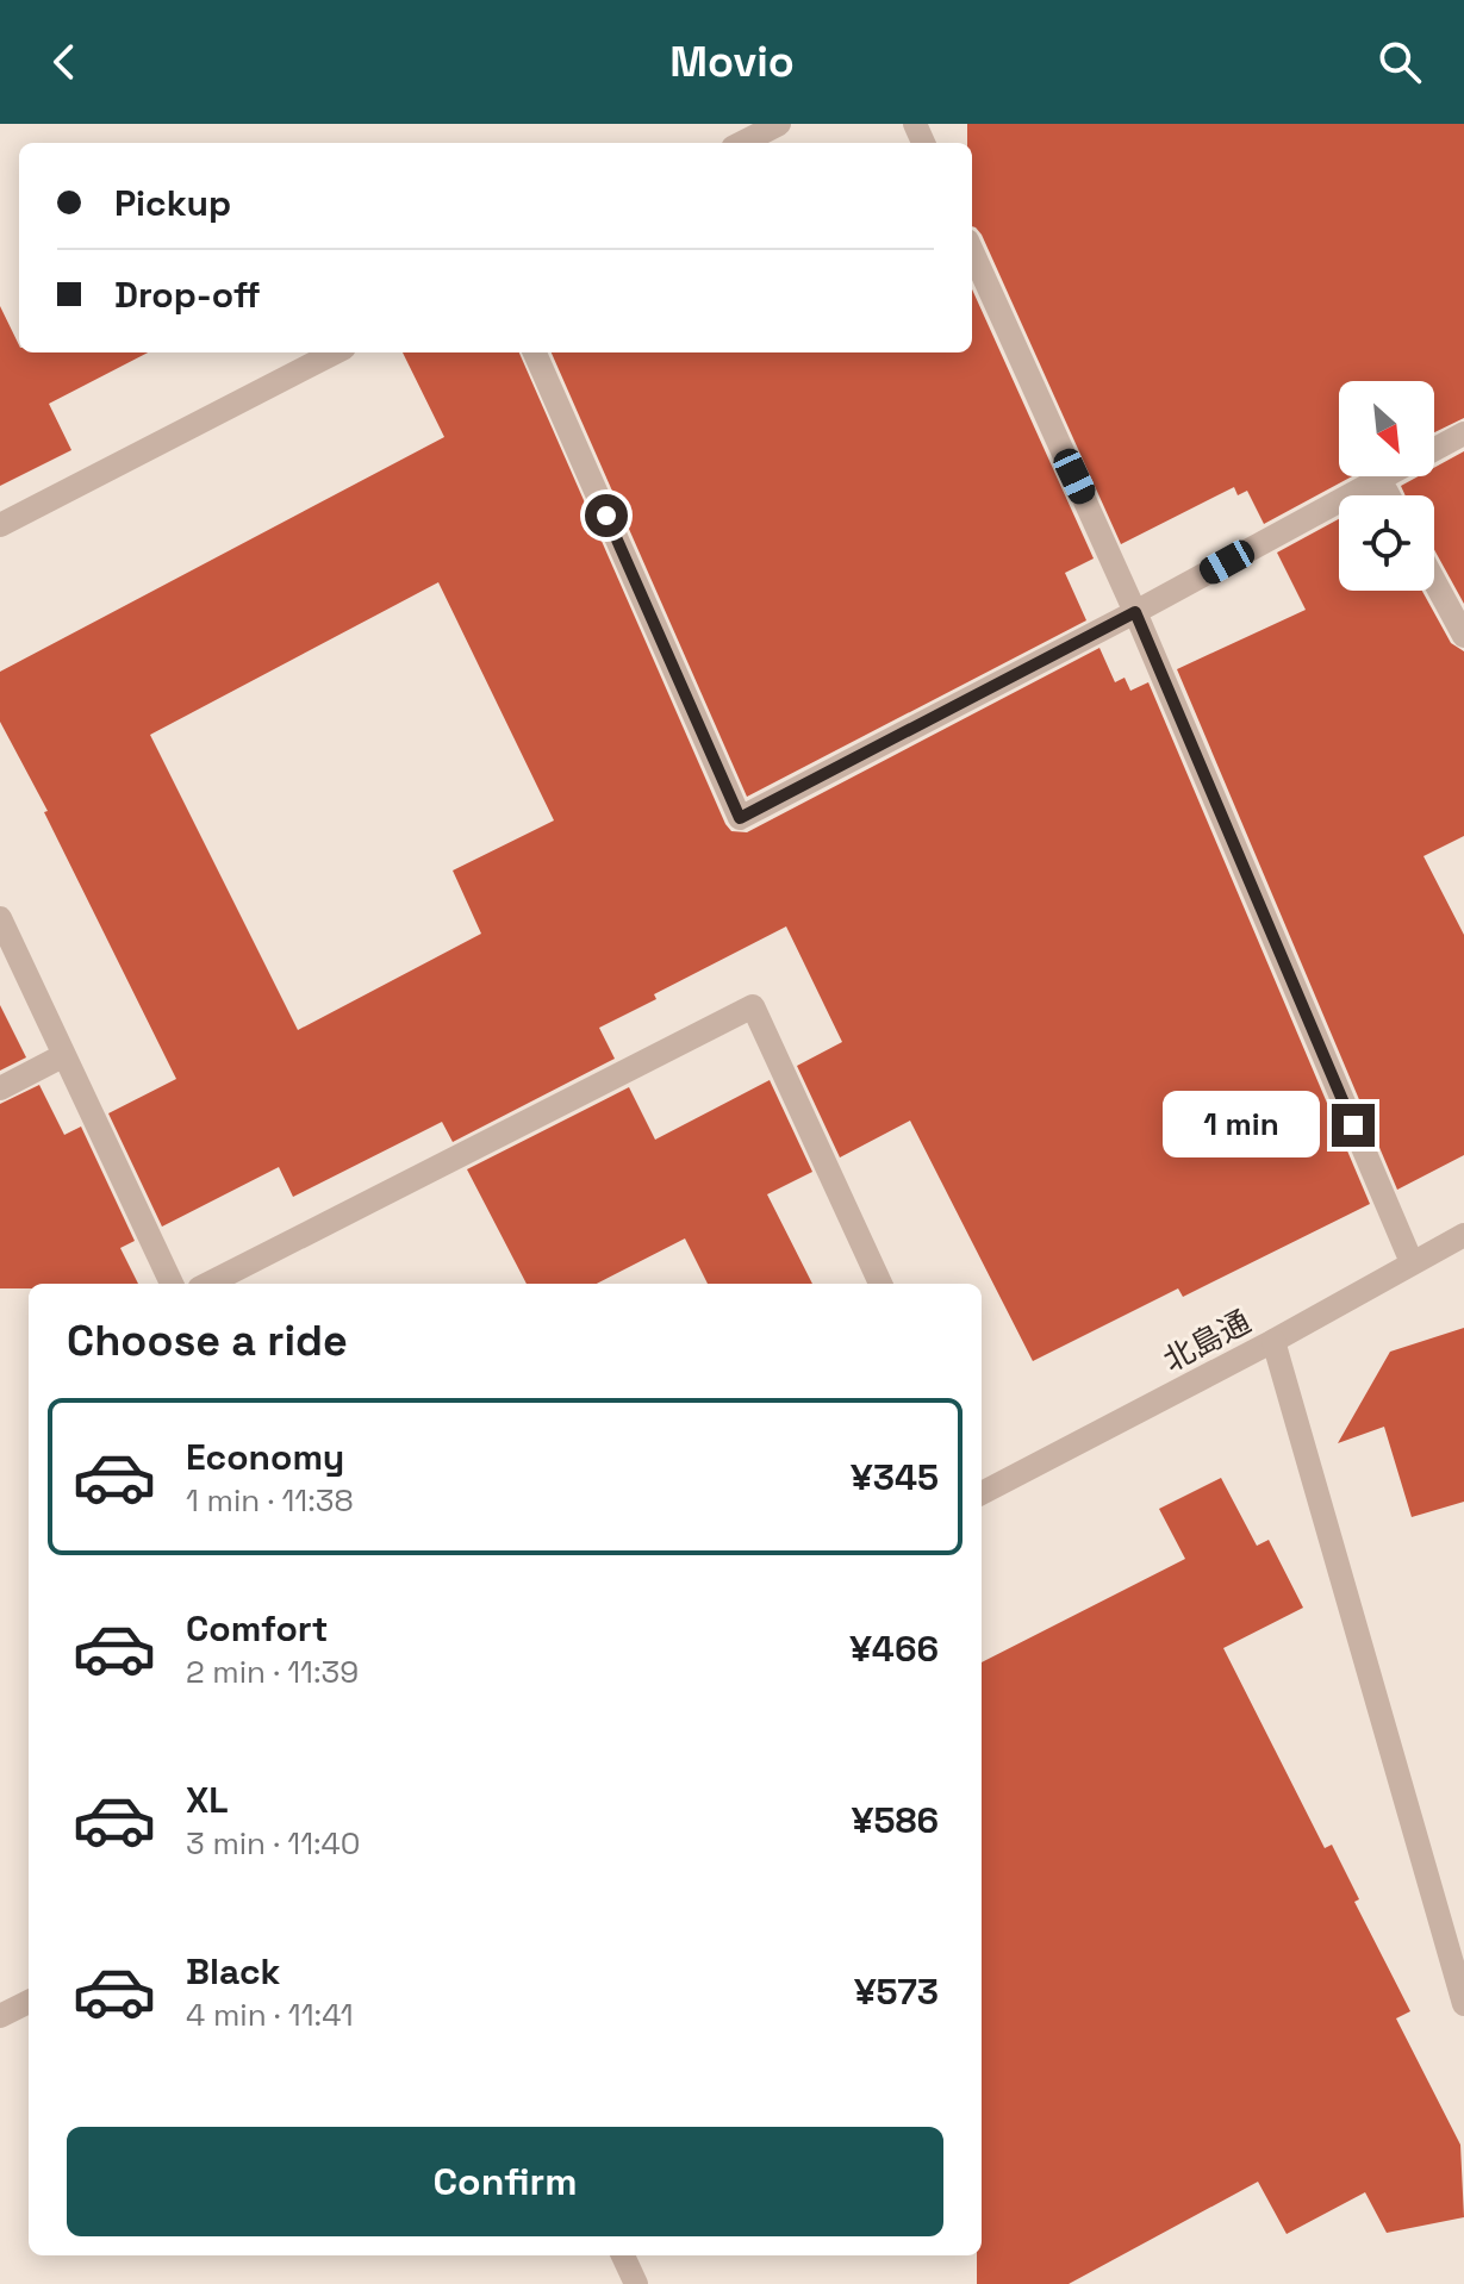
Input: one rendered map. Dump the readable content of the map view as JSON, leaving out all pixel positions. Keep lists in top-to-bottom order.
{
  "streets": {
    "street": ["北島通"]
  },
  "north": "bottom right",
  "page": {
    "header": "Movio",
    "banner": ["Pickup", "Drop-off"],
    "bubble": "1 min",
    "heading": "Choose a ride",
    "list": [
      {
        "name": "Economy",
        "note": "1 min · 11:38",
        "value": "¥345"
      },
      {
        "name": "Comfort",
        "note": "2 min · 11:39",
        "value": "¥466"
      },
      {
        "name": "XL",
        "note": "3 min · 11:40",
        "value": "¥586"
      },
      {
        "name": "Black",
        "note": "4 min · 11:41",
        "value": "¥573"
      }
    ],
    "buttons": "Confirm"
  }
}
